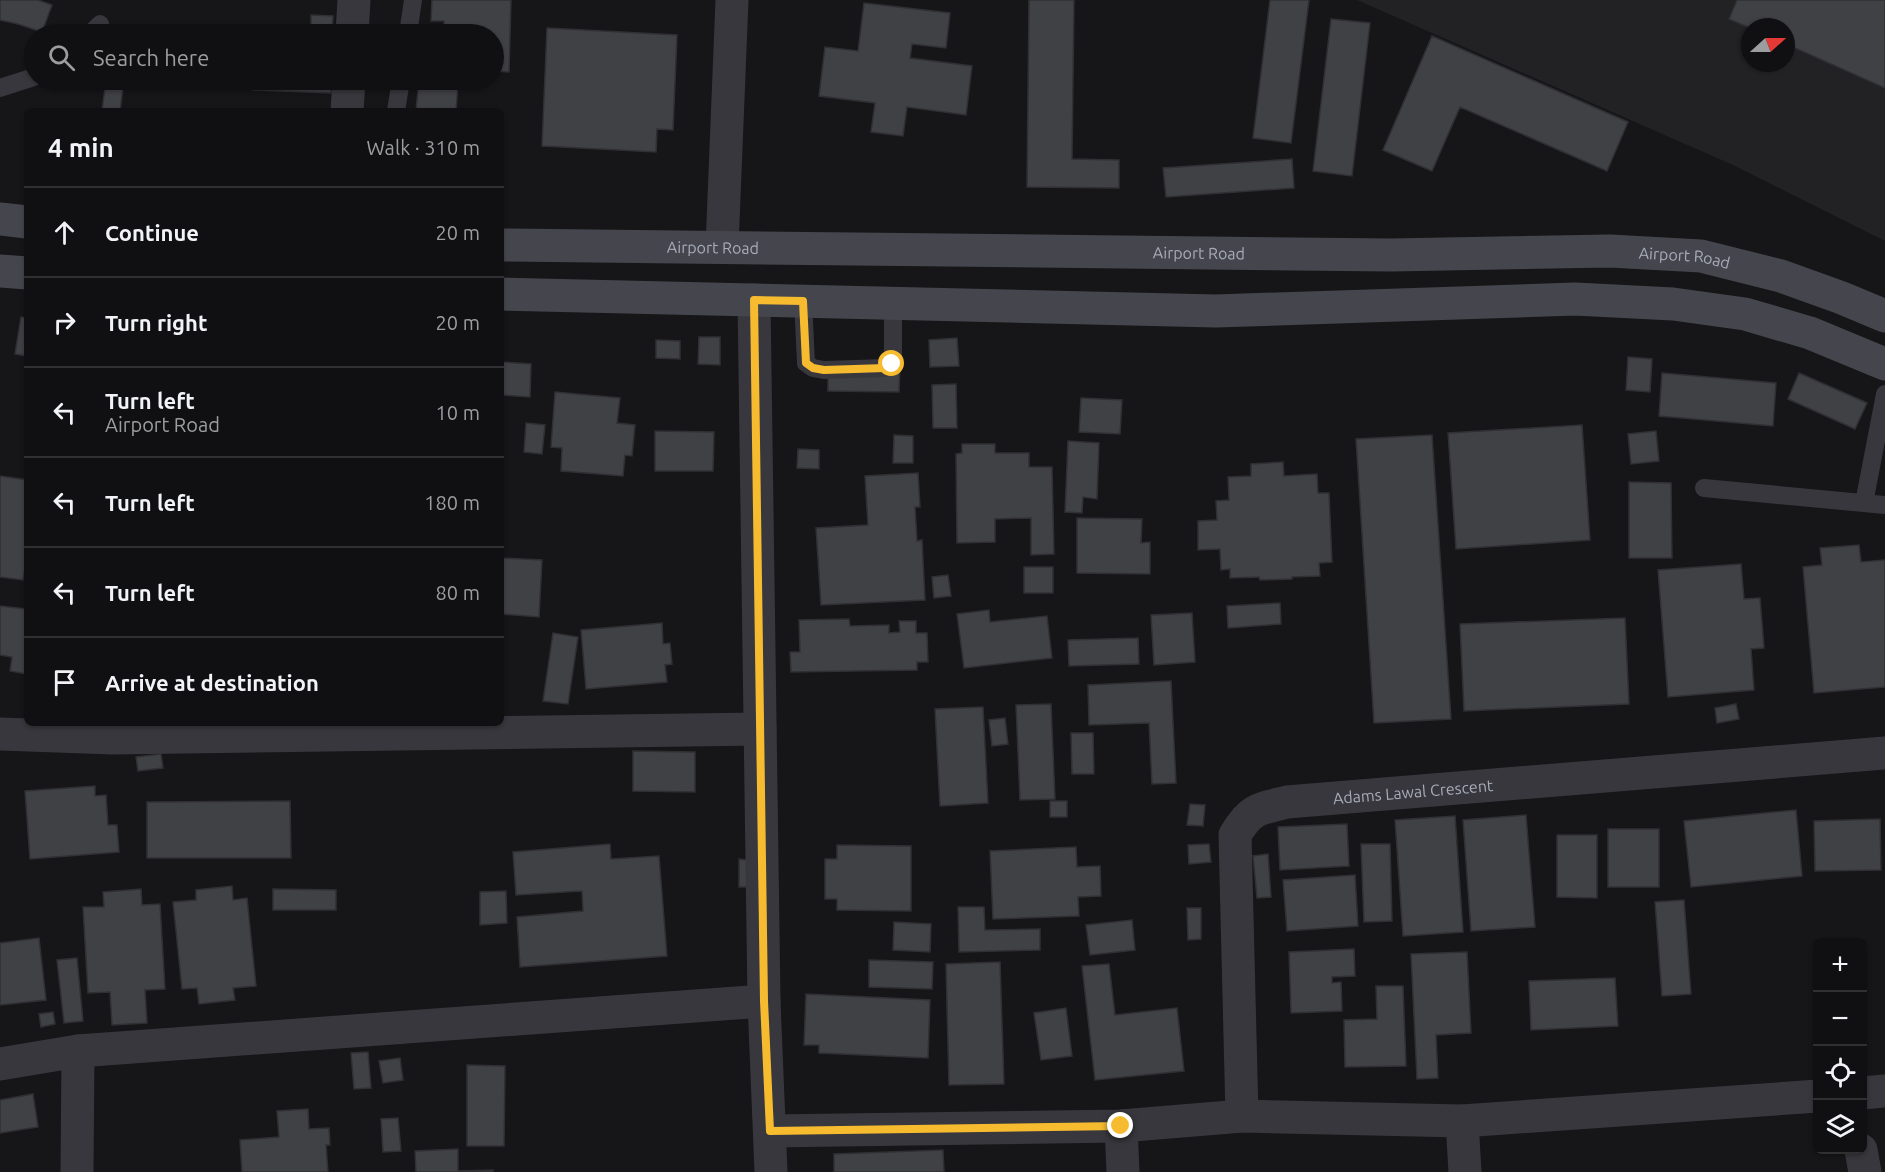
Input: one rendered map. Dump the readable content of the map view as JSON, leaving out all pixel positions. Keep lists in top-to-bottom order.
{
  "streets": {
    "main road": ["Airport Road"],
    "street": ["Adams Lawal Crescent"]
  },
  "north": "right",
  "page": {
    "search": "Search here",
    "heading": ["4 min", "Walk · 310 m"],
    "list": [
      ["Continue", "20 m"],
      ["Turn right", "20 m"],
      ["Turn left", "Airport Road", "10 m"],
      ["Turn left", "180 m"],
      ["Turn left", "80 m"],
      "Arrive at destination"
    ],
    "map_buttons": ["+", "−"]
  }
}
